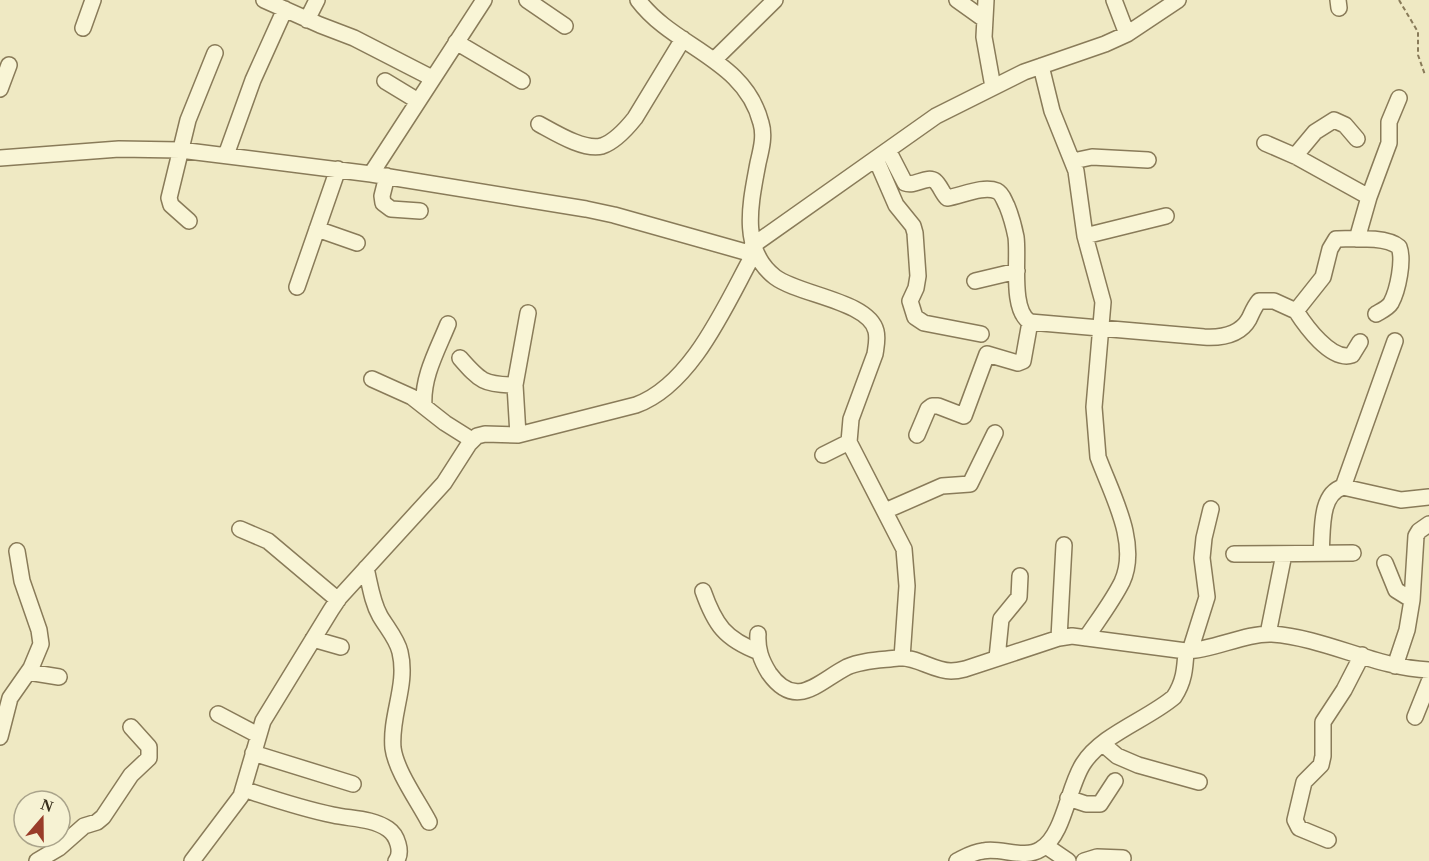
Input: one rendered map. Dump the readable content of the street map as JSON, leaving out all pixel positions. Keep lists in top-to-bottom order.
{
  "north": "top"
}
